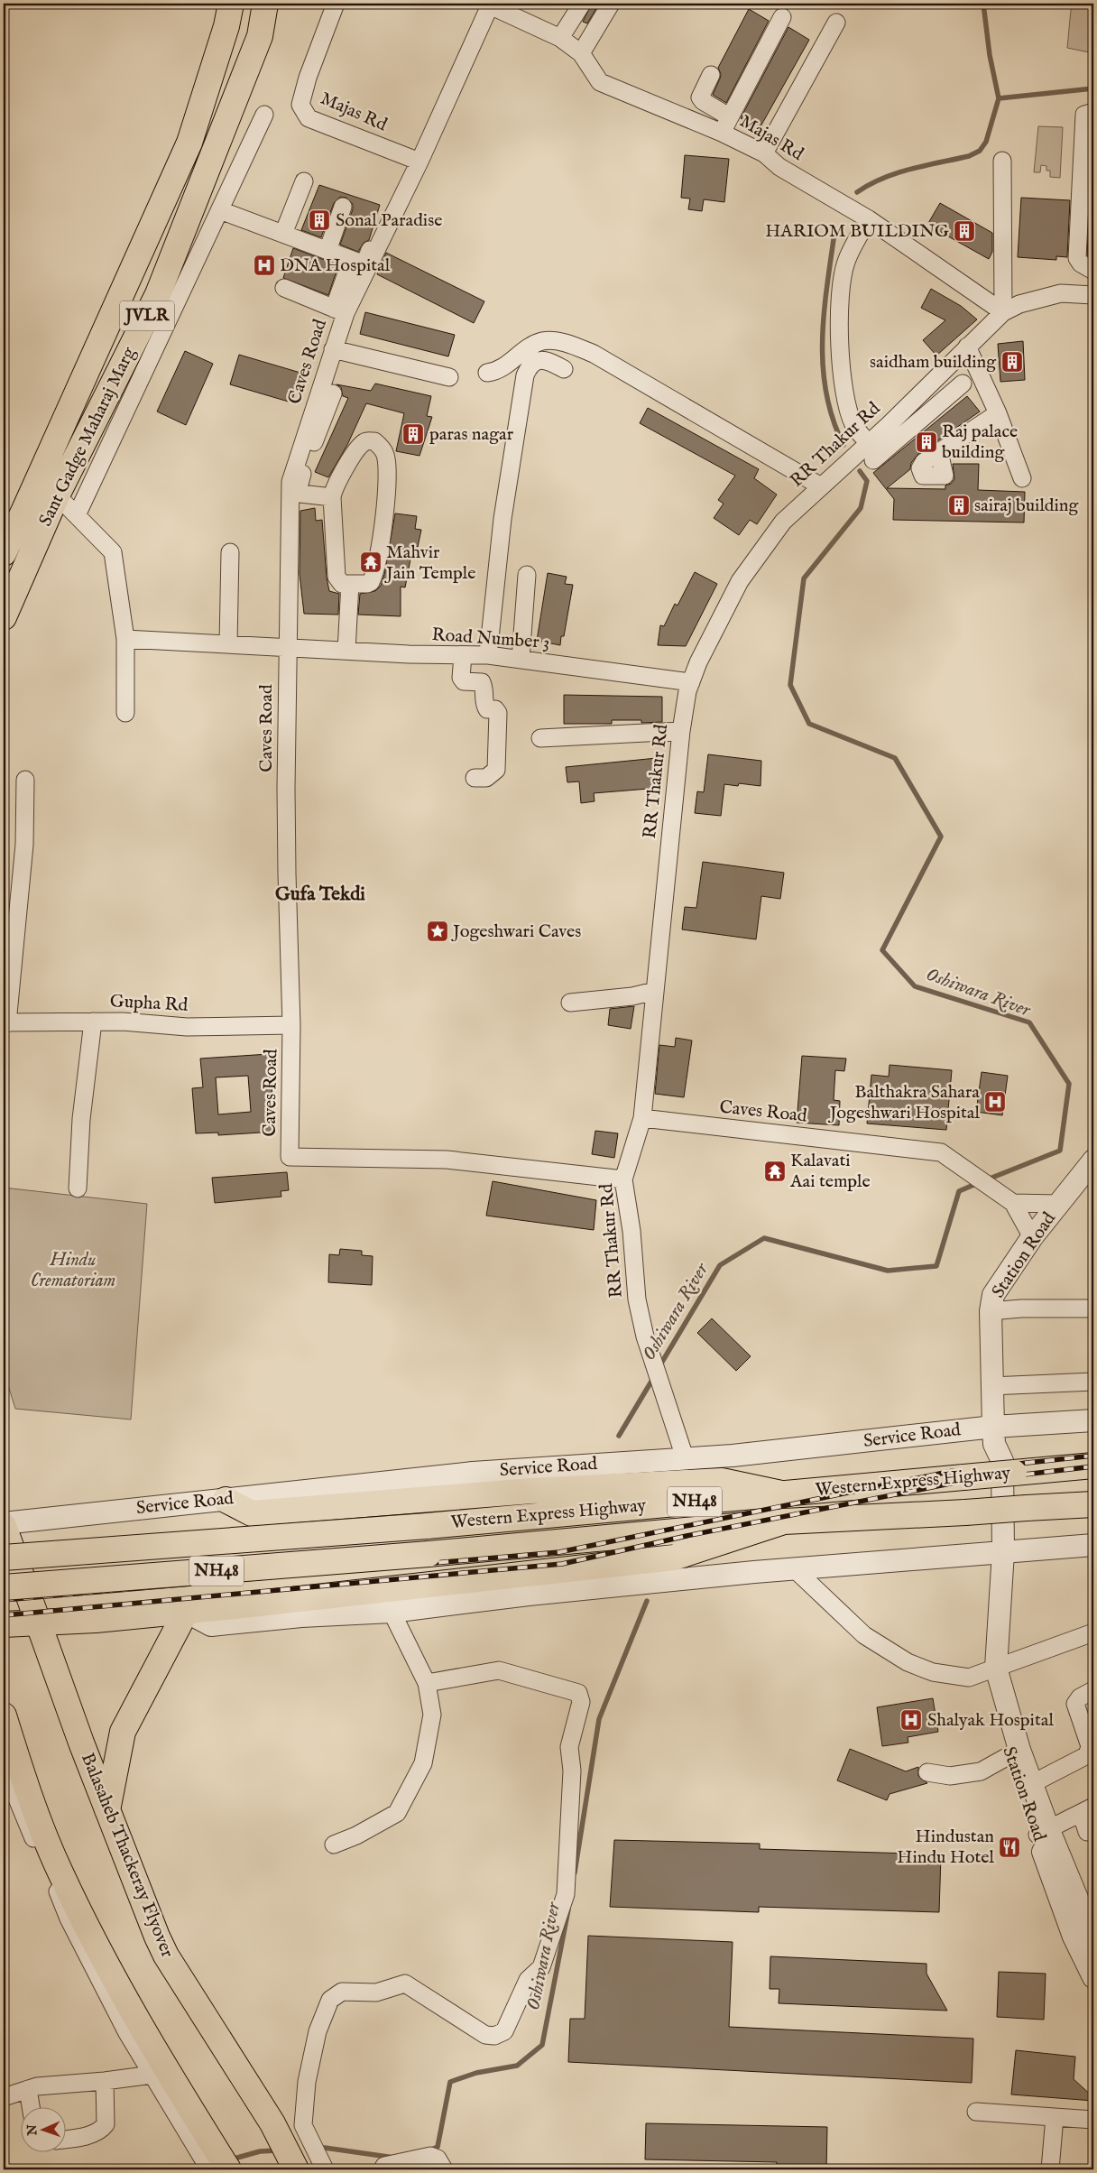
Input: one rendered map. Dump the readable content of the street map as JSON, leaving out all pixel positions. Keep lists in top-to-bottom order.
{
  "streets": {
    "main road": [
      "JVLR",
      "Sant Gadge Maharaj Marg",
      "Western Express Highway",
      "NH48",
      "Balasaheb Thackeray Flyover"
    ],
    "street": [
      "Majas Rd",
      "Caves Road",
      "RR Thakur Rd",
      "Road Number 3",
      "Gupha Rd",
      "Station Road",
      "Service Road"
    ]
  },
  "crossings": [
    ["Majas Rd", "Caves Road"],
    ["Majas Rd", "RR Thakur Rd"],
    ["Caves Road", "RR Thakur Rd"],
    ["Caves Road", "Road Number 3"],
    ["Caves Road", "Gupha Rd"],
    ["Caves Road", "Station Road"],
    ["RR Thakur Rd", "Road Number 3"],
    ["RR Thakur Rd", "Service Road"],
    ["Station Road", "Service Road"]
  ],
  "districts": ["Gufa Tekdi"],
  "water": ["Oshiwara River"],
  "parks": ["Hindu Crematoriam"],
  "places": {
    "building": [
      "Sonal Paradise",
      "HARIOM BUILDING",
      "saidham building",
      "paras nagar",
      "Raj palace building",
      "sairaj building"
    ],
    "hospital": ["DNA Hospital", "Balthakra Sahara Jogeshwari Hospital", "Shalyak Hospital"],
    "temple": ["Mahvir Jain Temple", "Kalavati Aai temple"],
    "place": ["Jogeshwari Caves"],
    "restaurant": ["Hindustan Hindu Hotel"]
  },
  "north": "left"
}
